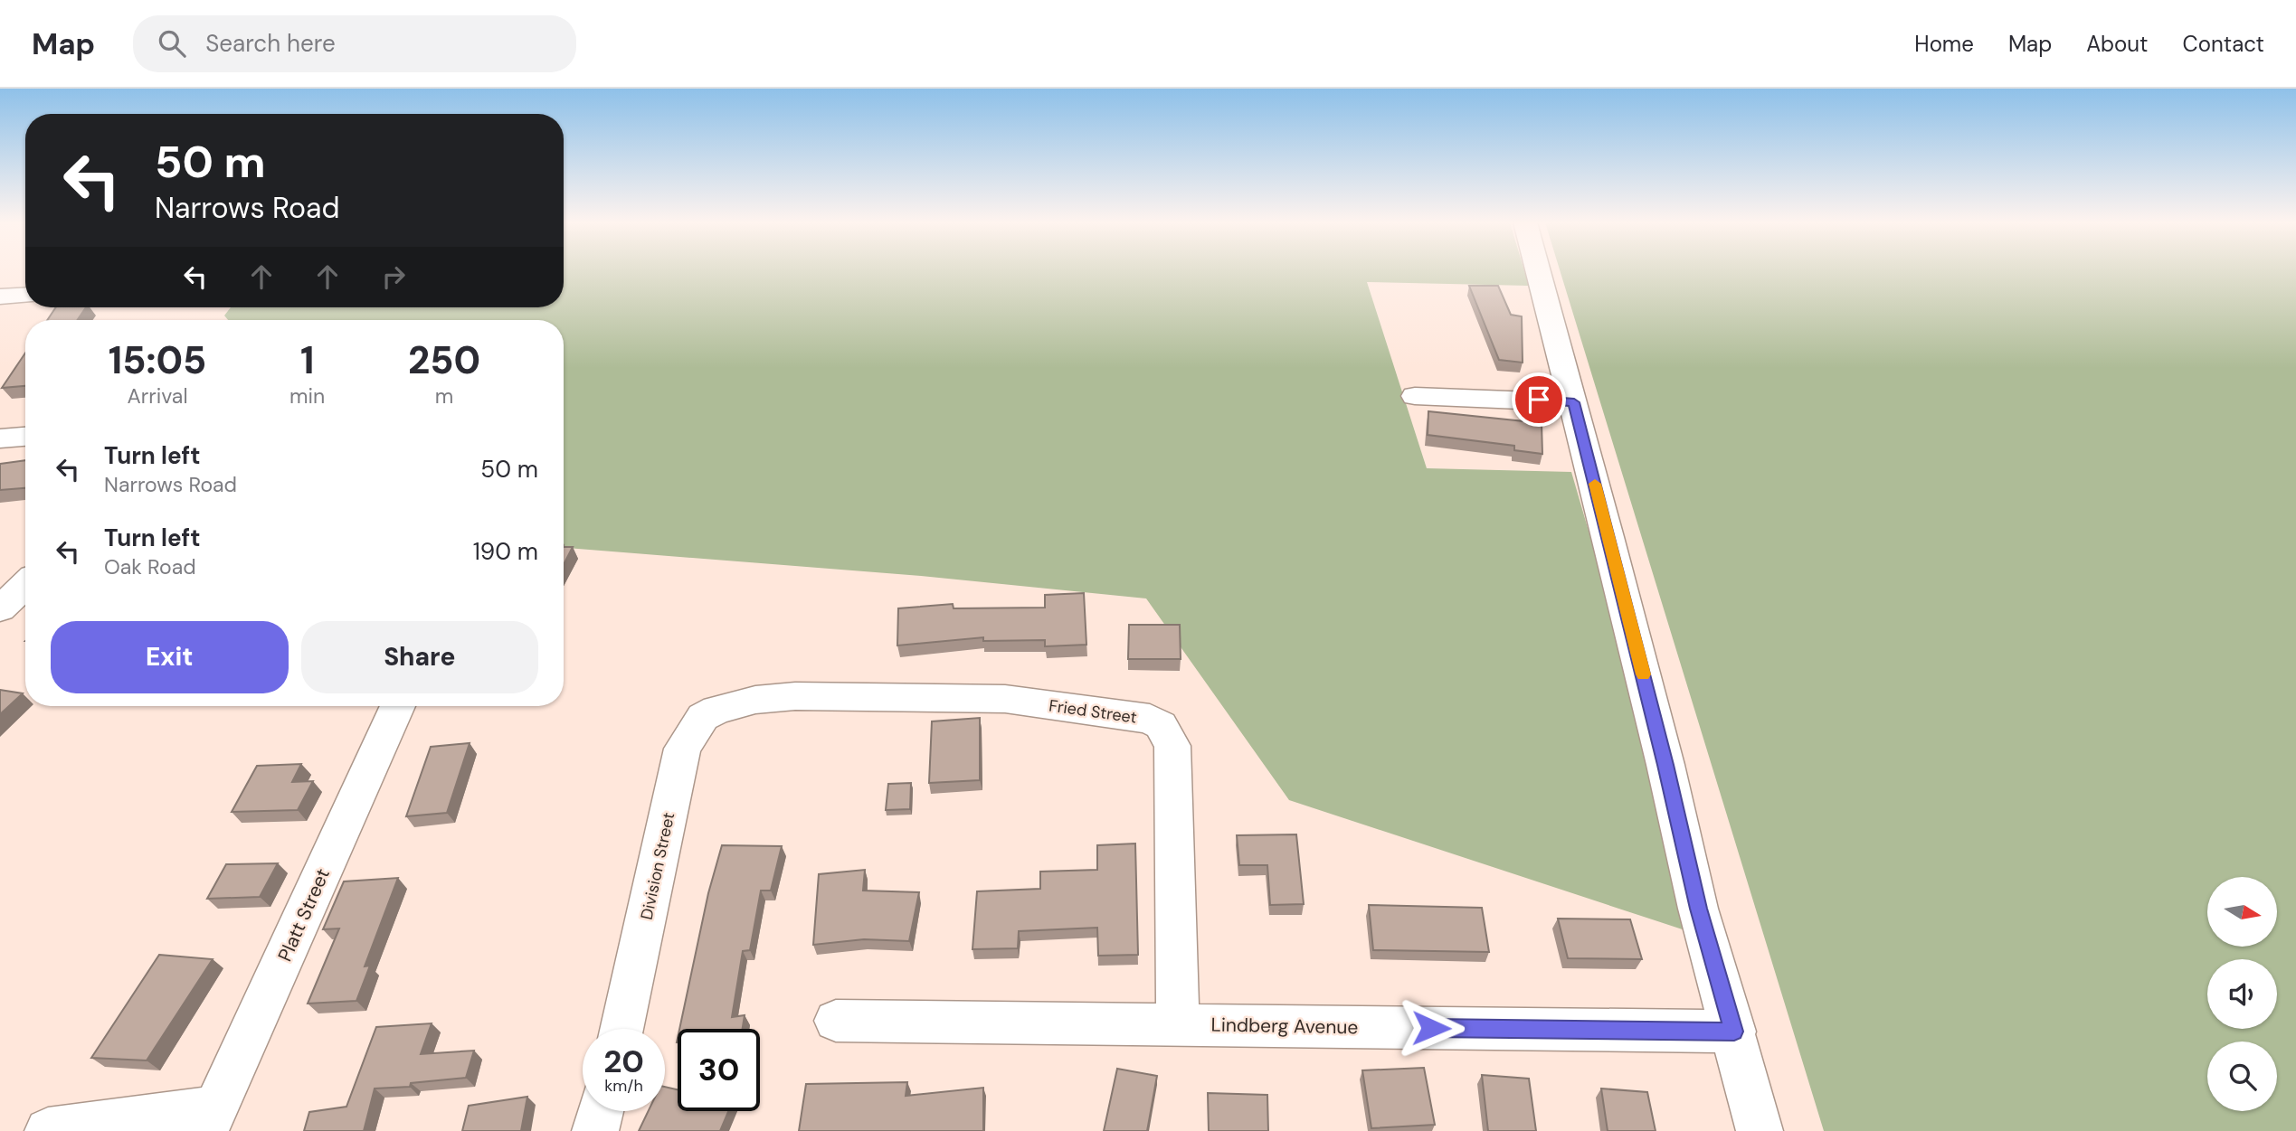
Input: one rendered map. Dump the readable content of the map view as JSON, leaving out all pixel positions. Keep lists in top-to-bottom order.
{
  "streets": {
    "street": [
      "Fried Street",
      "Division Street",
      "Platt Street",
      "Lindberg Avenue"
    ]
  },
  "crossings": [
    ["Fried Street", "Division Street"],
    ["Fried Street", "Lindberg Avenue"]
  ],
  "north": "right",
  "page": {
    "header": "Map",
    "search": "Search here",
    "nav": [
      "Home",
      "Map",
      "About",
      "Contact"
    ],
    "turn": ["50 m", "Narrows Road"],
    "eta": [
      "15:05",
      "Arrival",
      "1",
      "min",
      "250",
      "m"
    ],
    "list": [
      {
        "name": "Turn left",
        "note": "Narrows Road",
        "value": "50 m"
      },
      {
        "name": "Turn left",
        "note": "Oak Road",
        "value": "190 m"
      }
    ],
    "buttons": ["Exit", "Share"],
    "speed": "20 km/h",
    "limit": "30"
  }
}
